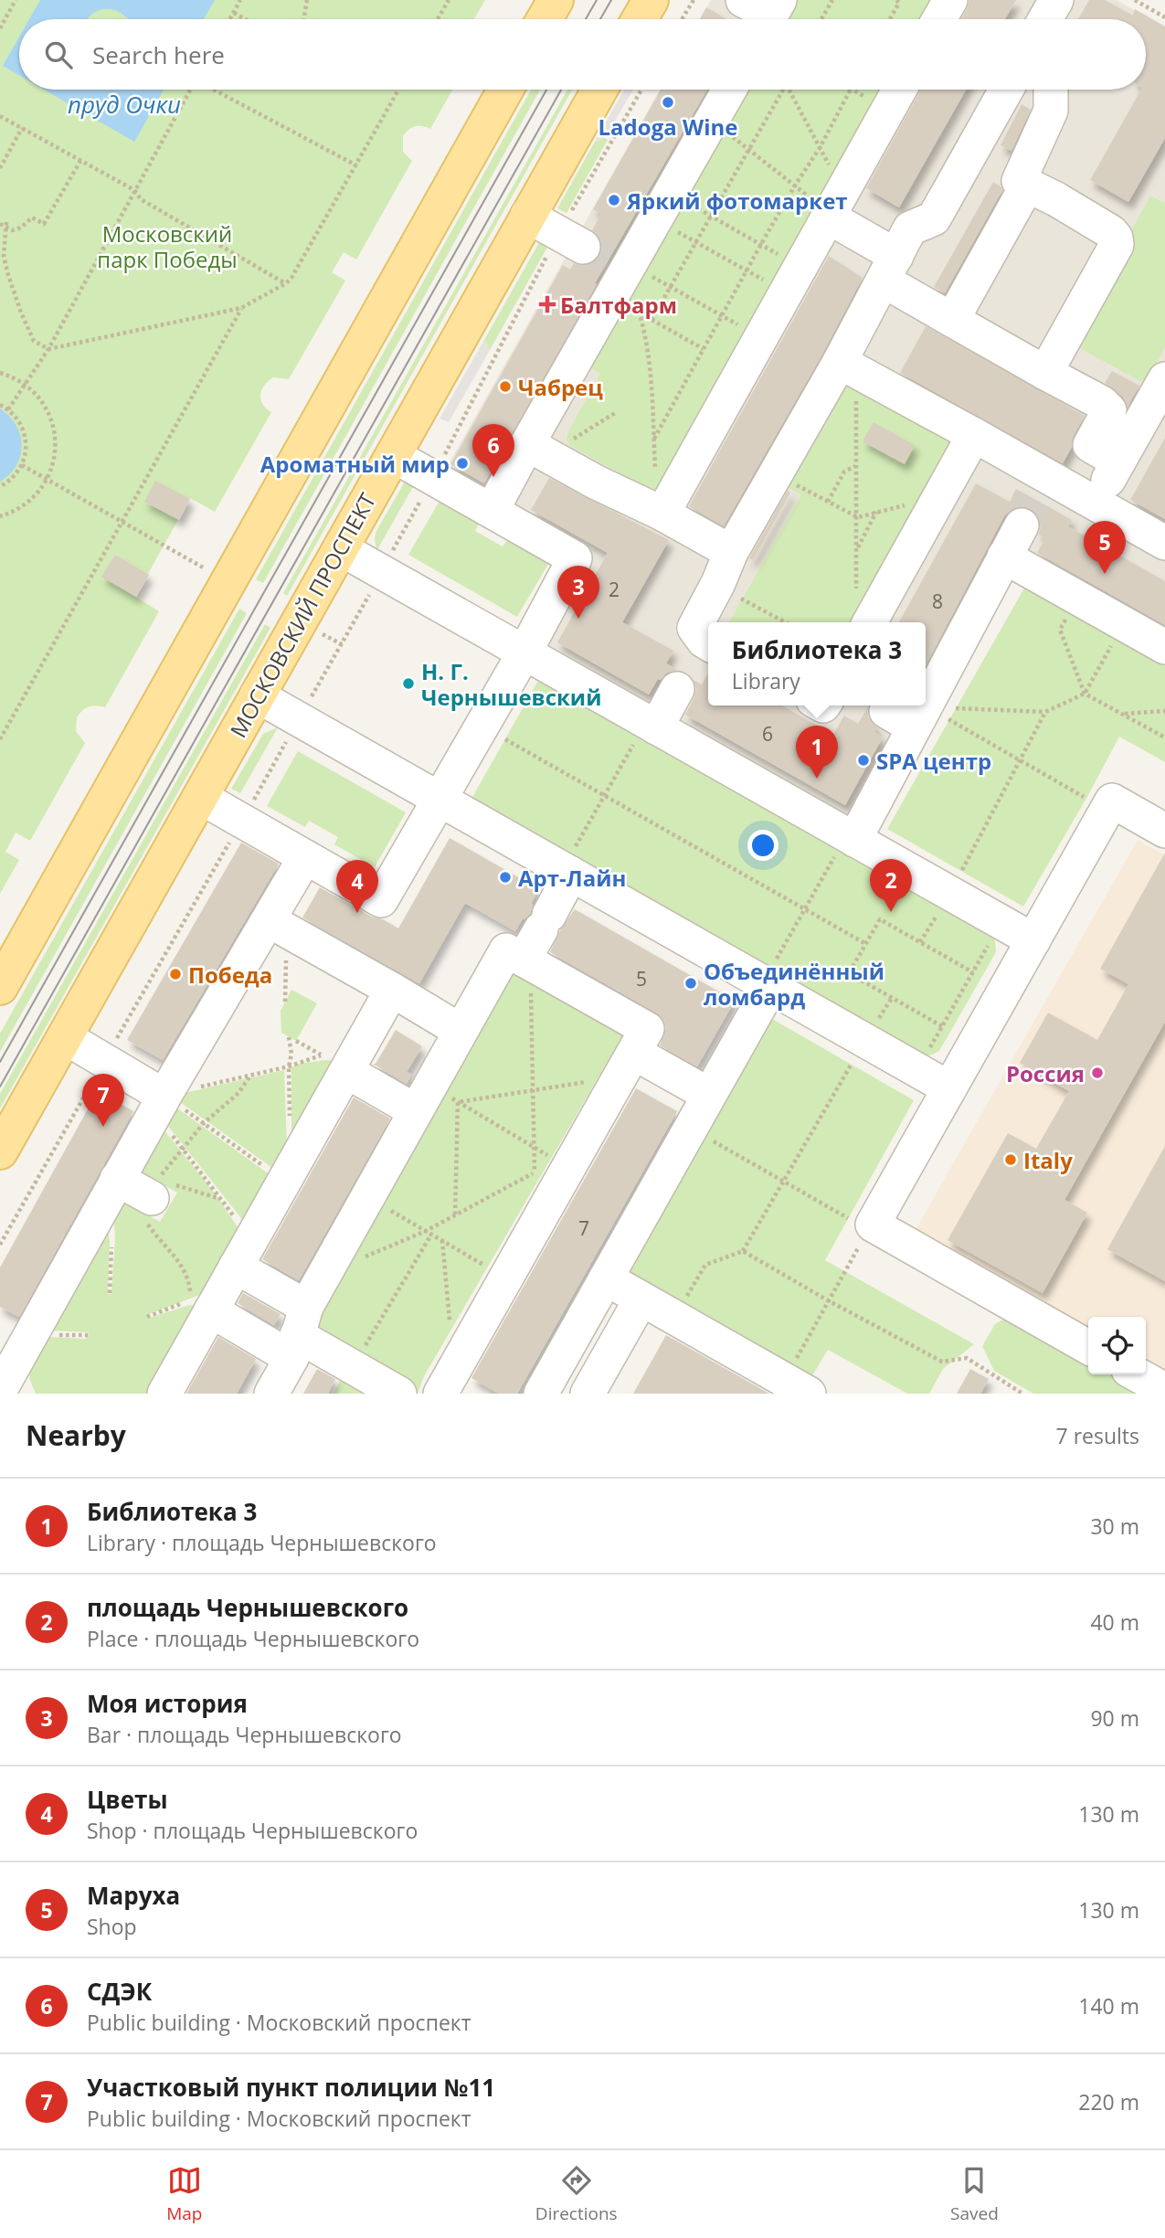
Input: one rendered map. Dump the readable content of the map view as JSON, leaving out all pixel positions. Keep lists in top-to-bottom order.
{
  "streets": {
    "main road": ["МОСКОВСКИЙ ПРОСПЕКТ"]
  },
  "water": ["пруд Очки"],
  "parks": ["Московский парк Победы"],
  "places": {
    "other": [
      "Ladoga Wine",
      "Яркий фотомаркет",
      "Чабрец",
      "Ароматный мир",
      "Н. Г. Чернышевский",
      "SPA центр",
      "Арт-Лайн",
      "Победа",
      "Объединённый ломбард",
      "Россия",
      "Italy"
    ],
    "health": ["Балтфарм"]
  },
  "house_numbers": [
    "2",
    "8",
    "6",
    "5",
    "7"
  ],
  "page": {
    "search": "Search here",
    "pins": [
      "6",
      "5",
      "3",
      "1",
      "2",
      "4",
      "7"
    ],
    "popup": ["Библиотека 3", "Library"],
    "heading": ["Nearby", "7 results"],
    "list": [
      {
        "mark": "1",
        "name": "Библиотека 3",
        "note": "Library · площадь Чернышевского",
        "value": "30 m"
      },
      {
        "mark": "2",
        "name": "площадь Чернышевского",
        "note": "Place · площадь Чернышевского",
        "value": "40 m"
      },
      {
        "mark": "3",
        "name": "Моя история",
        "note": "Bar · площадь Чернышевского",
        "value": "90 m"
      },
      {
        "mark": "4",
        "name": "Цветы",
        "note": "Shop · площадь Чернышевского",
        "value": "130 m"
      },
      {
        "mark": "5",
        "name": "Маруха",
        "note": "Shop",
        "value": "130 m"
      },
      {
        "mark": "6",
        "name": "СДЭК",
        "note": "Public building · Московский проспект",
        "value": "140 m"
      },
      {
        "mark": "7",
        "name": "Участковый пункт полиции №11",
        "note": "Public building · Московский проспект",
        "value": "220 m"
      }
    ],
    "nav": ["Map", "Directions", "Saved"]
  }
}
